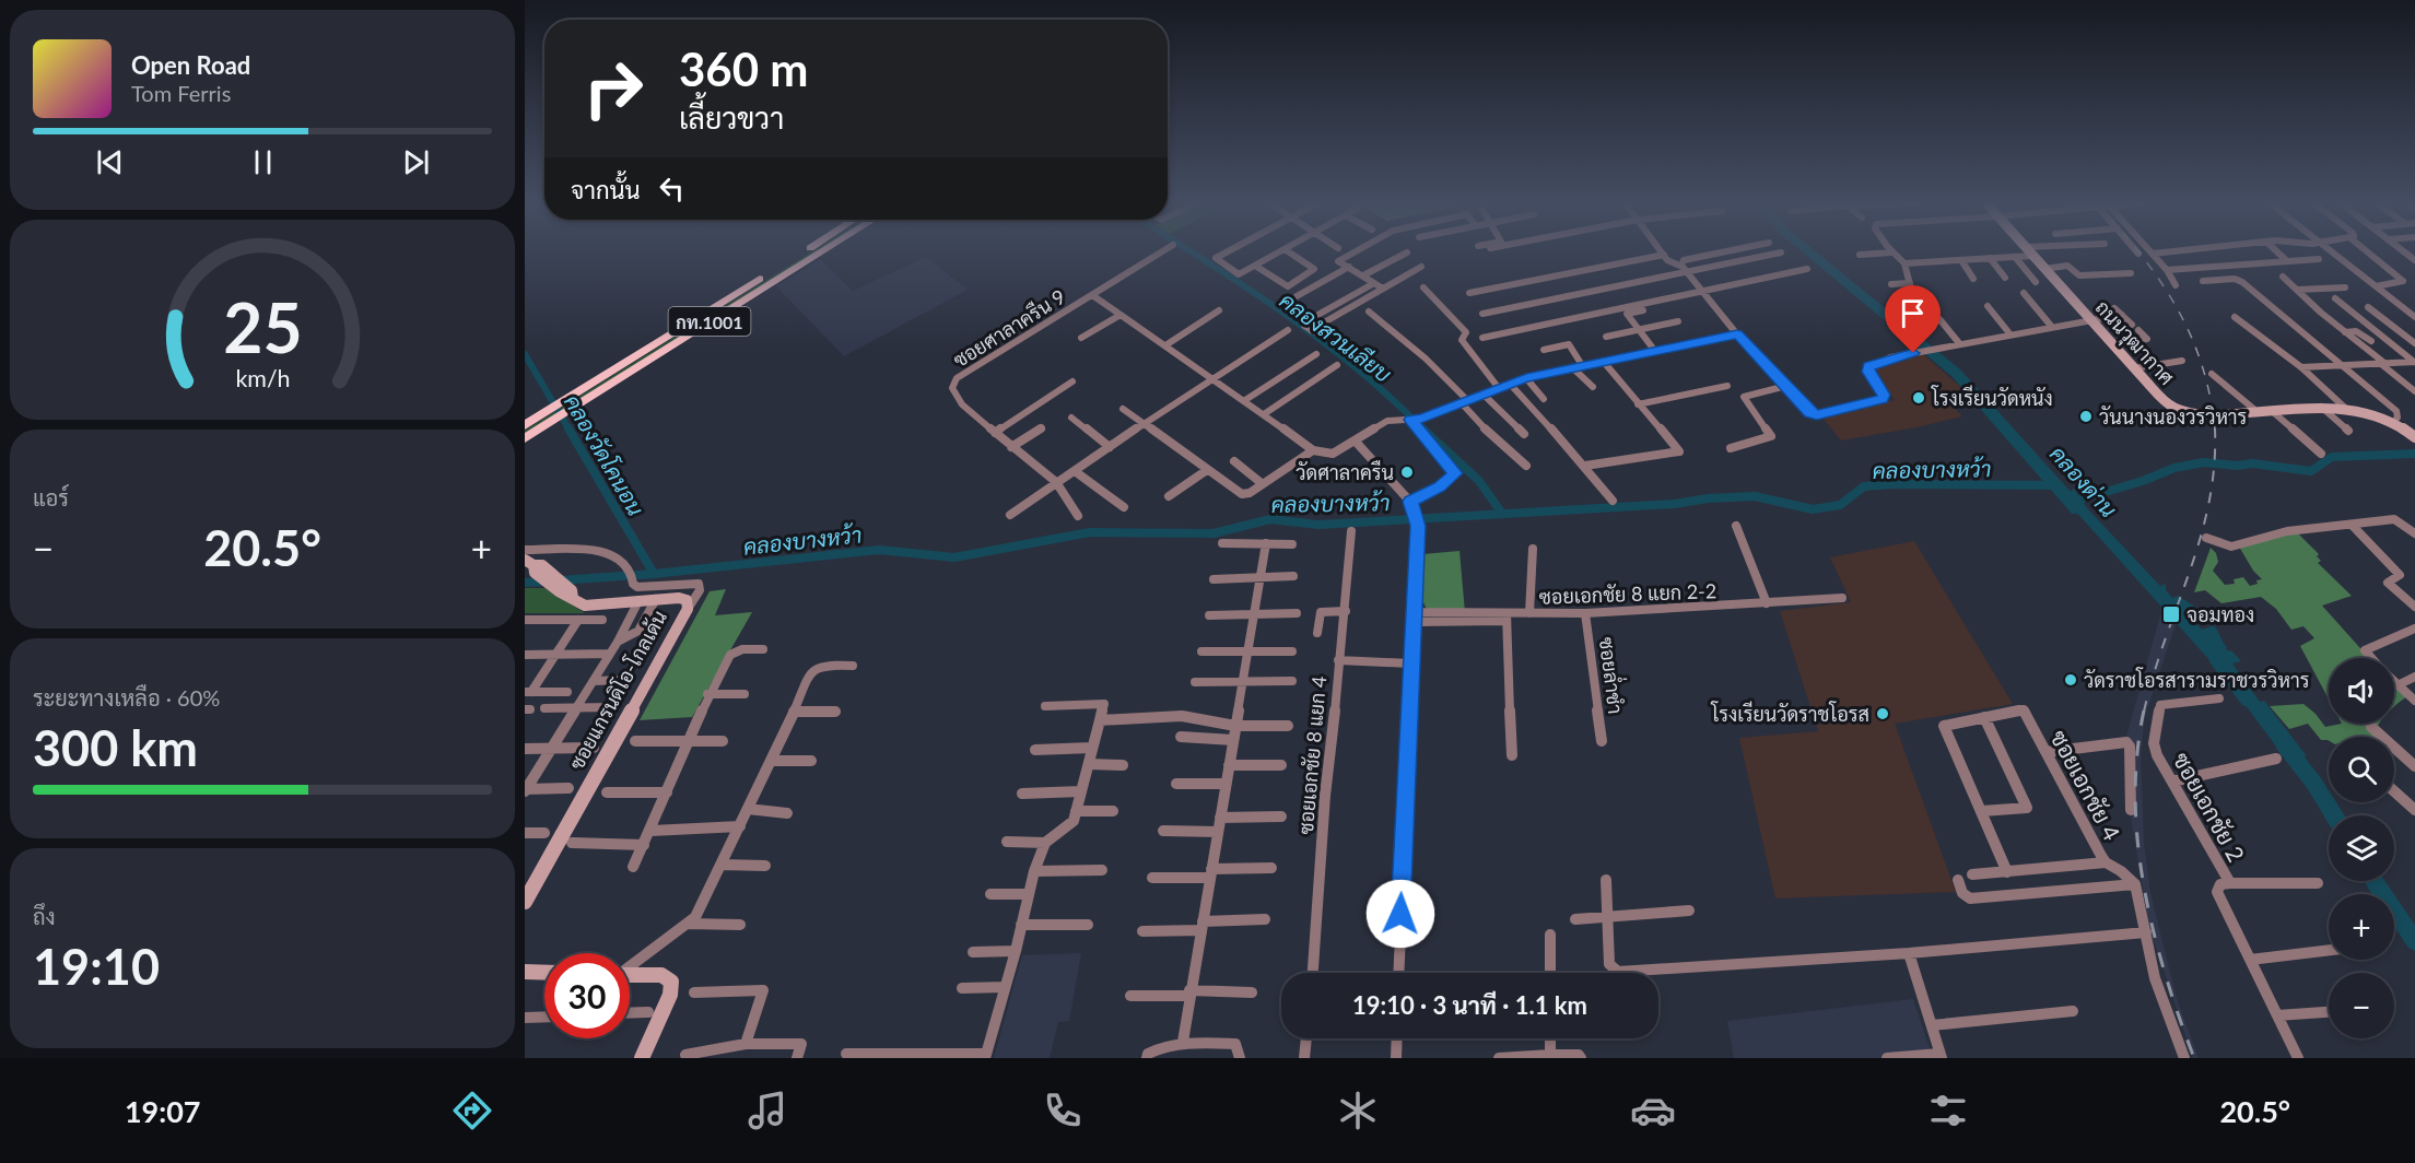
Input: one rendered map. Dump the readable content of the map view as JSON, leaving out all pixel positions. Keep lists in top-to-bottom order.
{
  "streets": {
    "main road": ["กท.1001", "ถนนวุฒากาศ", "ซอยแกรนดิโอ-โกลเด้น"],
    "street": [
      "ซอยศาลาครืน 9",
      "ซอยเอกชัย 8 แยก 2-2",
      "ซอยล่ำชำ",
      "ซอยเอกชัย 8 แยก 4",
      "ซอยเอกชัย 4",
      "ซอยเอกชัย 2"
    ]
  },
  "crossings": [
    ["ซอยเอกชัย 8 แยก 2-2", "ซอยล่ำชำ"]
  ],
  "water": [
    "คลองสวนเลียบ",
    "คลองวัดโคนอน",
    "คลองบางหว้า",
    "คลองด่าน"
  ],
  "places": {
    "other": [
      "โรงเรียนวัดหนัง",
      "วันนางนองวรวิหาร",
      "วัดศาลาครืน",
      "วัดราชโอรสารามราชวรวิหาร",
      "โรงเรียนวัดราชโอรส"
    ],
    "transit": ["จอมทอง"]
  },
  "page": {
    "turn": ["360 m", "เลี้ยวขวา"],
    "song": ["Open Road", "Tom Ferris"],
    "then": "จากนั้น",
    "tile": [
      "แอร์",
      ["ระยะทางเหลือ · 60%", "300 km"],
      ["ถึง", "19:10"]
    ],
    "heat": ["−", "20.5°", "+"],
    "map_buttons": ["+", "−"],
    "limit": "30",
    "trip": "19:10 · 3 นาที · 1.1 km",
    "tabs": ["19:07", "20.5°"],
    "gauge": ["25", "km/h"]
  }
}
